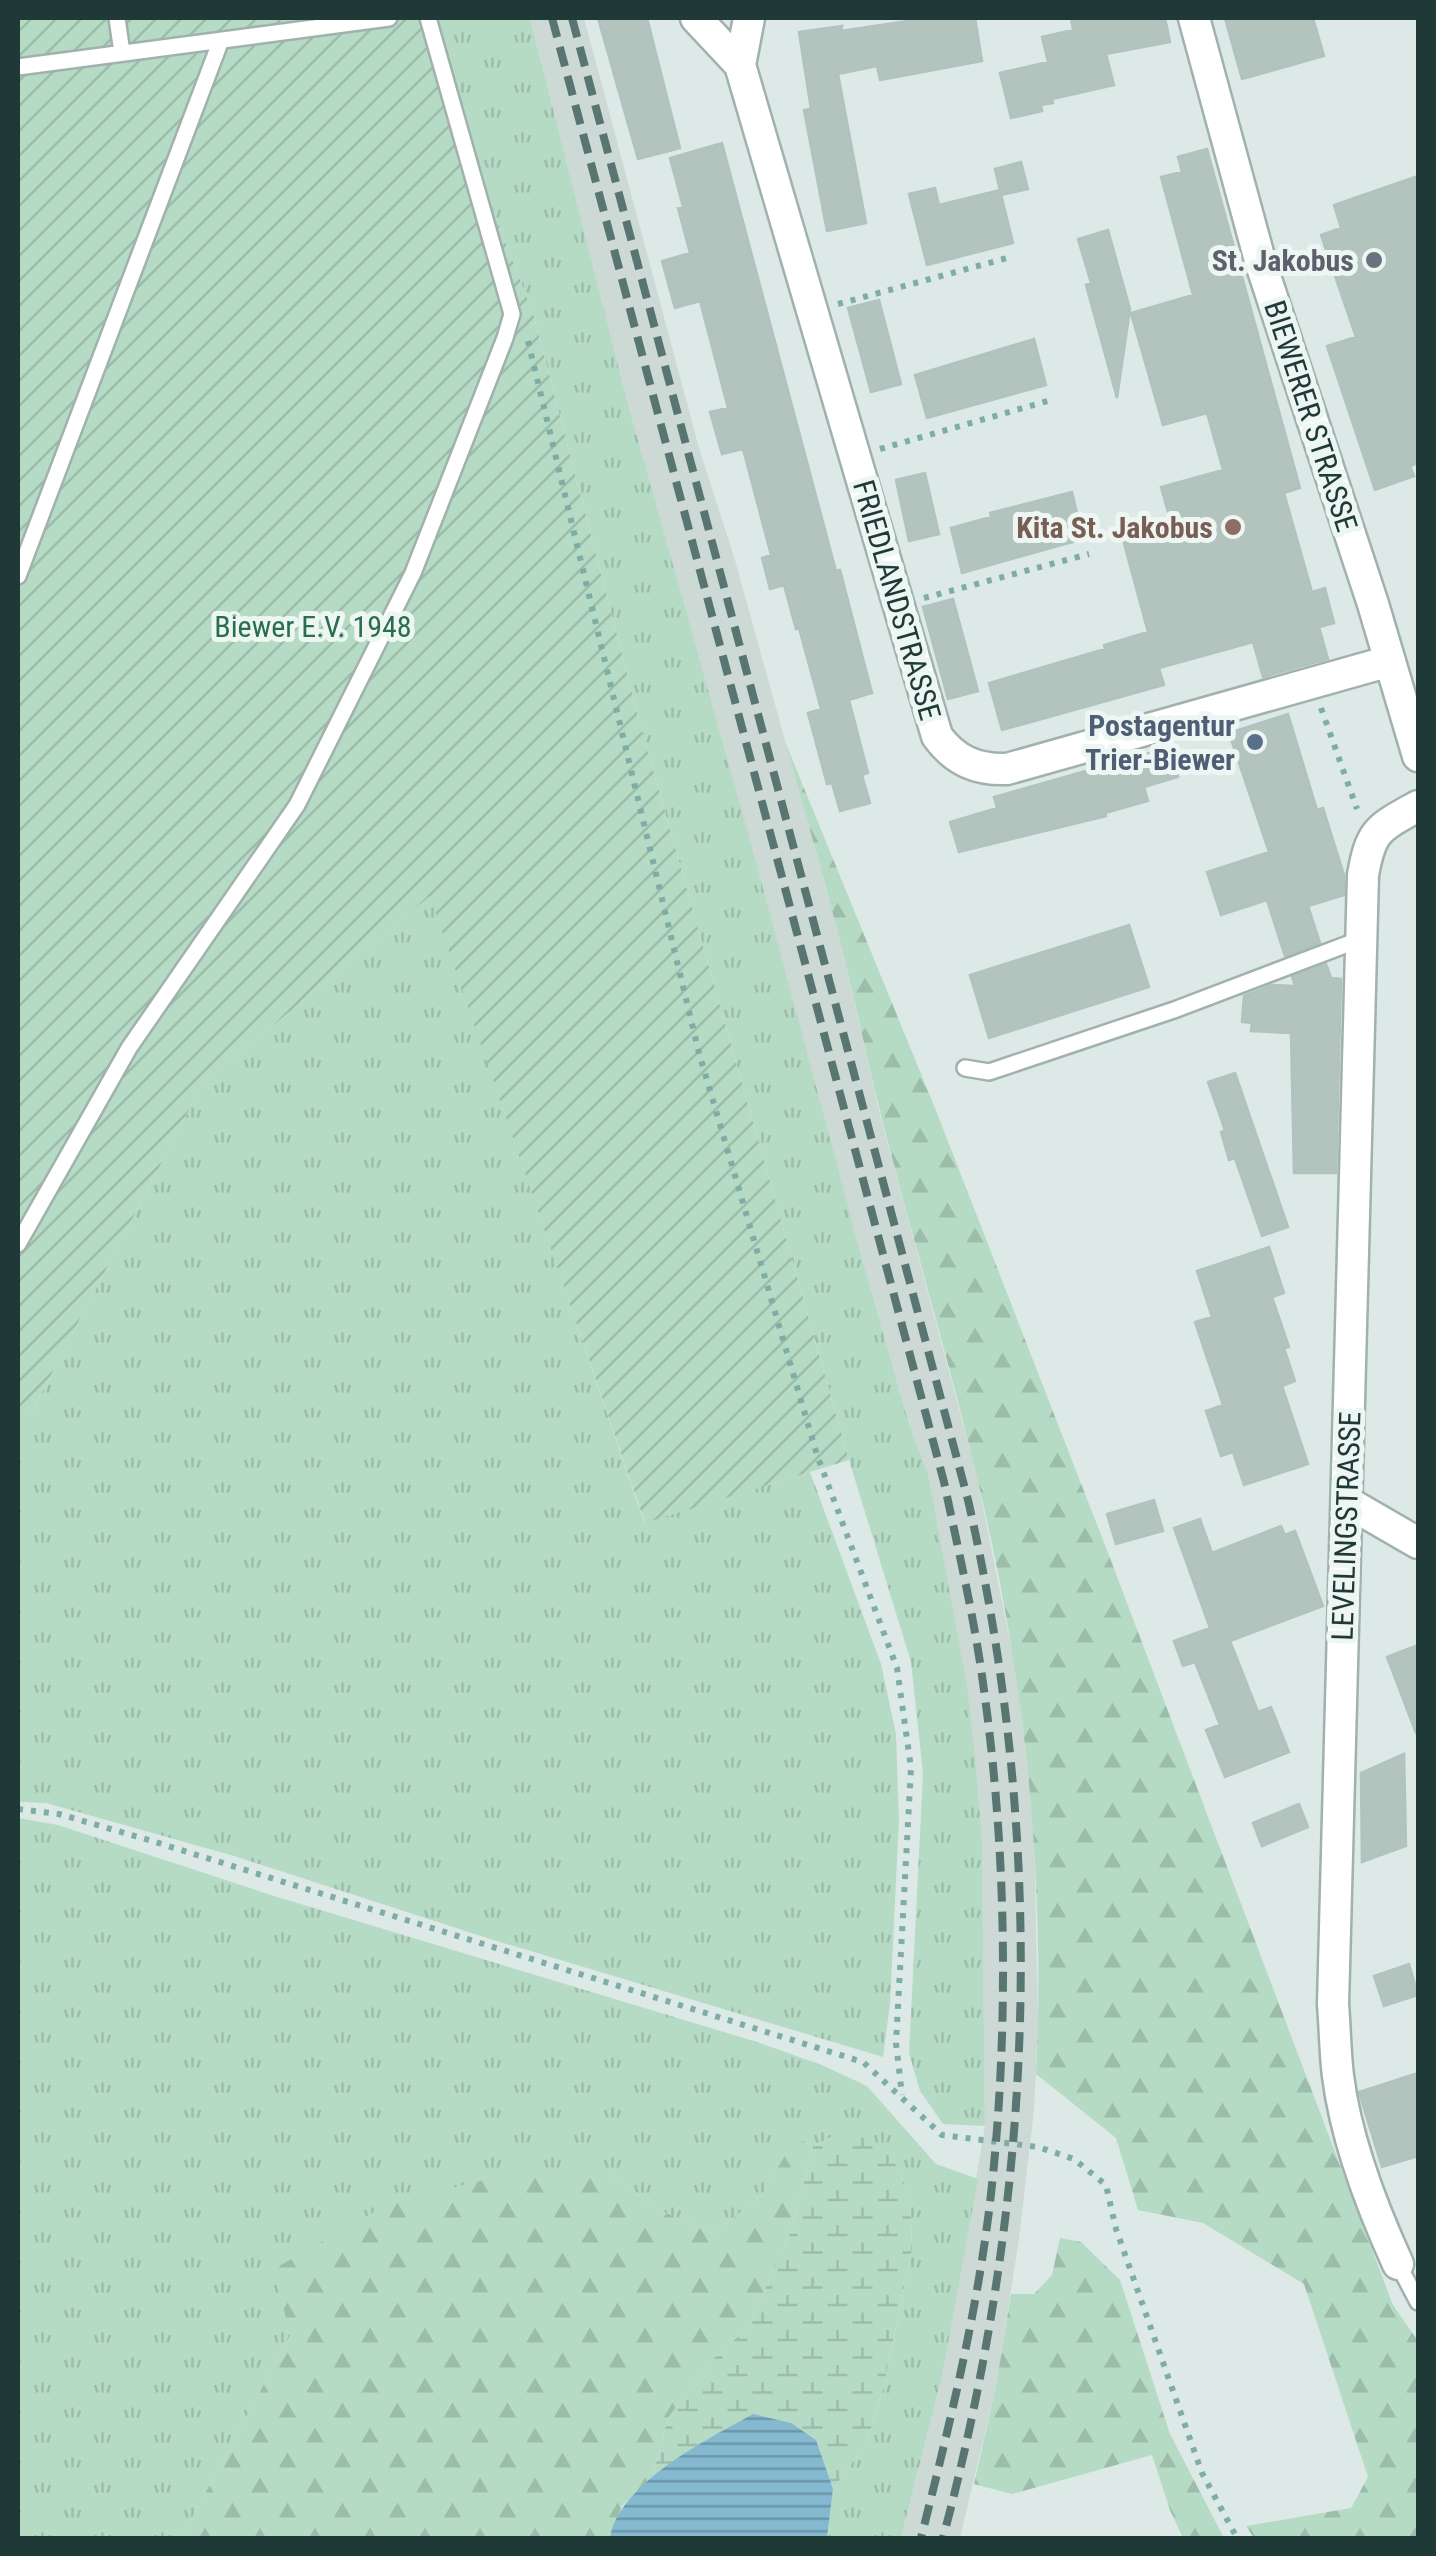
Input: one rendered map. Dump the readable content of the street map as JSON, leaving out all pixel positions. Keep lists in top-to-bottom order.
{
  "streets": {
    "street": ["BIEWERER STRASSE", "FRIEDLANDSTRASSE", "LEVELINGSTRASSE"]
  },
  "crossings": [
    ["BIEWERER STRASSE", "FRIEDLANDSTRASSE"]
  ],
  "parks": ["Biewer E.V. 1948"],
  "places": ["St. Jakobus", "Kita St. Jakobus", "Postagentur Trier-Biewer"]
}
